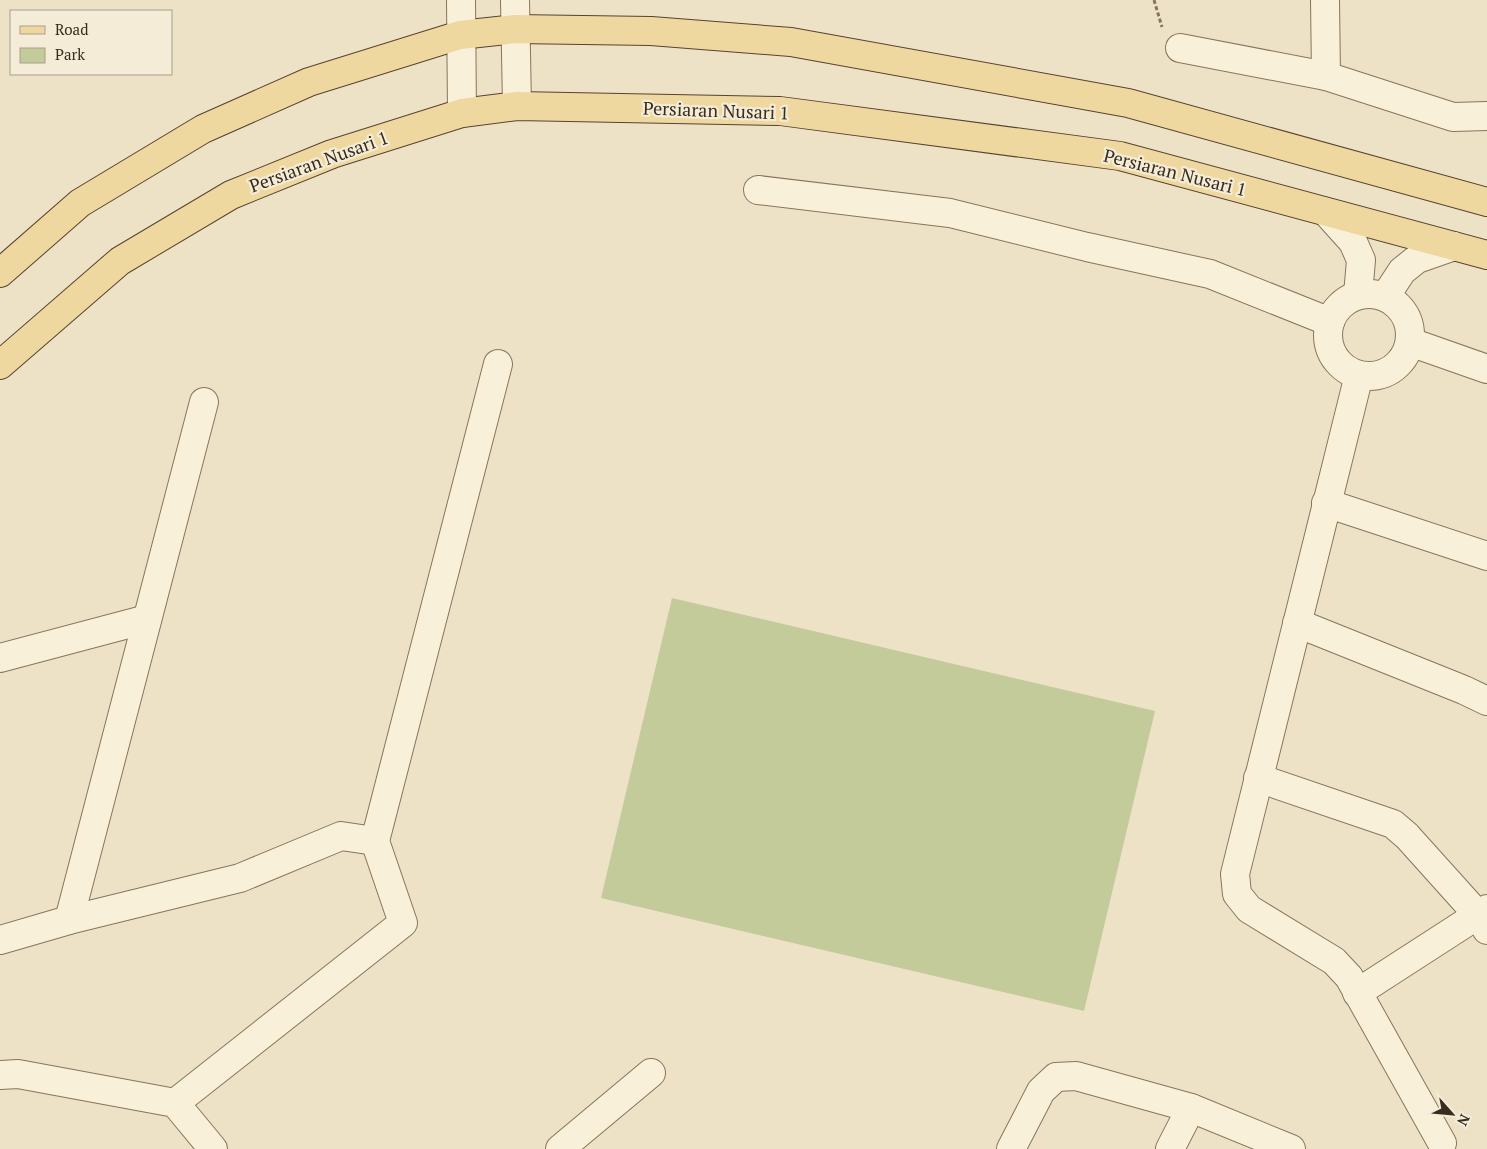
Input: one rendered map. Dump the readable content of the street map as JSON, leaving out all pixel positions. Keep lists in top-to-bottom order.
{
  "streets": {
    "main road": ["Persiaran Nusari 1"]
  },
  "legend": ["Road", "Park"],
  "north": "bottom right"
}
